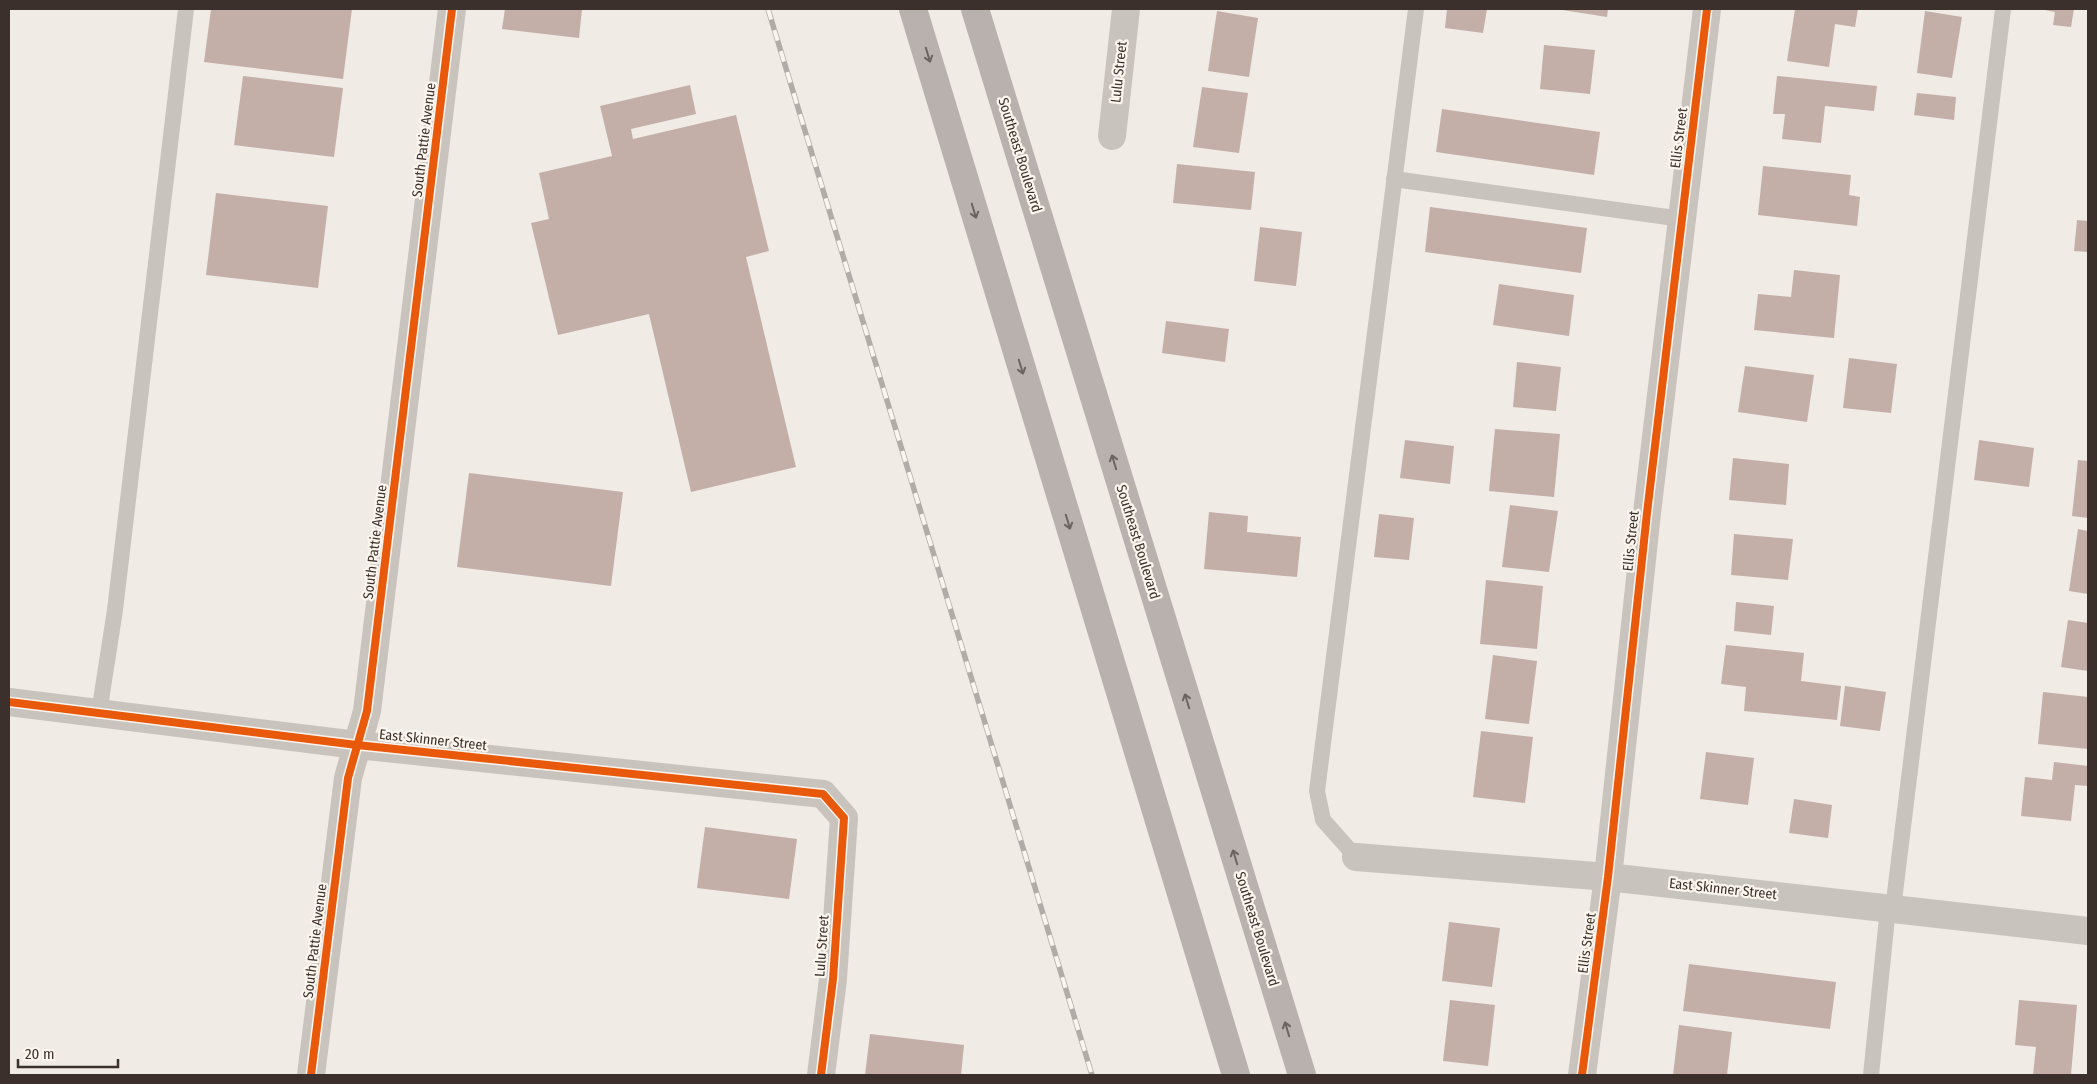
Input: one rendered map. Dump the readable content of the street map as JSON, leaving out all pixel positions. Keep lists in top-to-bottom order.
{
  "streets": {
    "main road": ["Southeast Boulevard"],
    "street": [
      "Lulu Street",
      "Ellis Street",
      "South Pattie Avenue",
      "East Skinner Street"
    ]
  },
  "crossings": [
    ["Lulu Street", "East Skinner Street"],
    ["Ellis Street", "East Skinner Street"],
    ["South Pattie Avenue", "East Skinner Street"]
  ],
  "scale_bar": "20 m"
}
